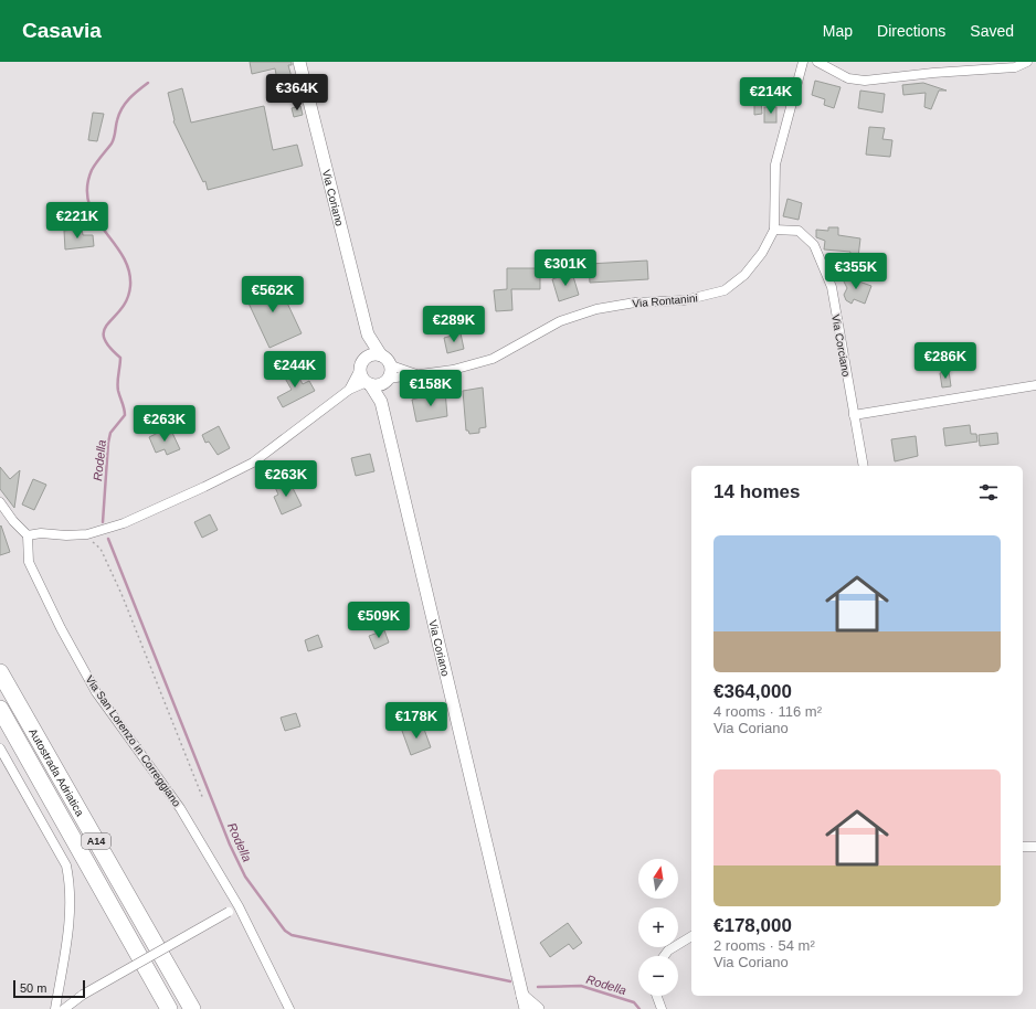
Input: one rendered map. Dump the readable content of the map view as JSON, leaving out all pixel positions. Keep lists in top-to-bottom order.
{
  "streets": {
    "highway": ["Autostrada Adriatica", "A14"],
    "main road": ["Via Coriano"],
    "street": ["Via Rontanini", "Via Corciano", "Via San Lorenzo in Correggiano"]
  },
  "crossings": [
    ["Via Coriano", "Via Rontanini"],
    ["Via Rontanini", "Via Corciano"]
  ],
  "water": ["Rodella"],
  "scale_bar": "50 m",
  "north": "top",
  "page": {
    "header": "Casavia",
    "nav": ["Map", "Directions", "Saved"],
    "price": [
      "€364K",
      "€214K",
      "€221K",
      "€301K",
      "€355K",
      "€562K",
      "€289K",
      "€286K",
      "€244K",
      "€158K",
      "€263K",
      "€263K",
      "€509K",
      "€178K"
    ],
    "heading": "14 homes",
    "list": [
      {
        "name": "€364,000",
        "note": "4 rooms · 116 m² · Via Coriano"
      },
      {
        "name": "€178,000",
        "note": "2 rooms · 54 m² · Via Coriano"
      }
    ],
    "map_buttons": ["+", "−"],
    "scale": "50 m"
  }
}
